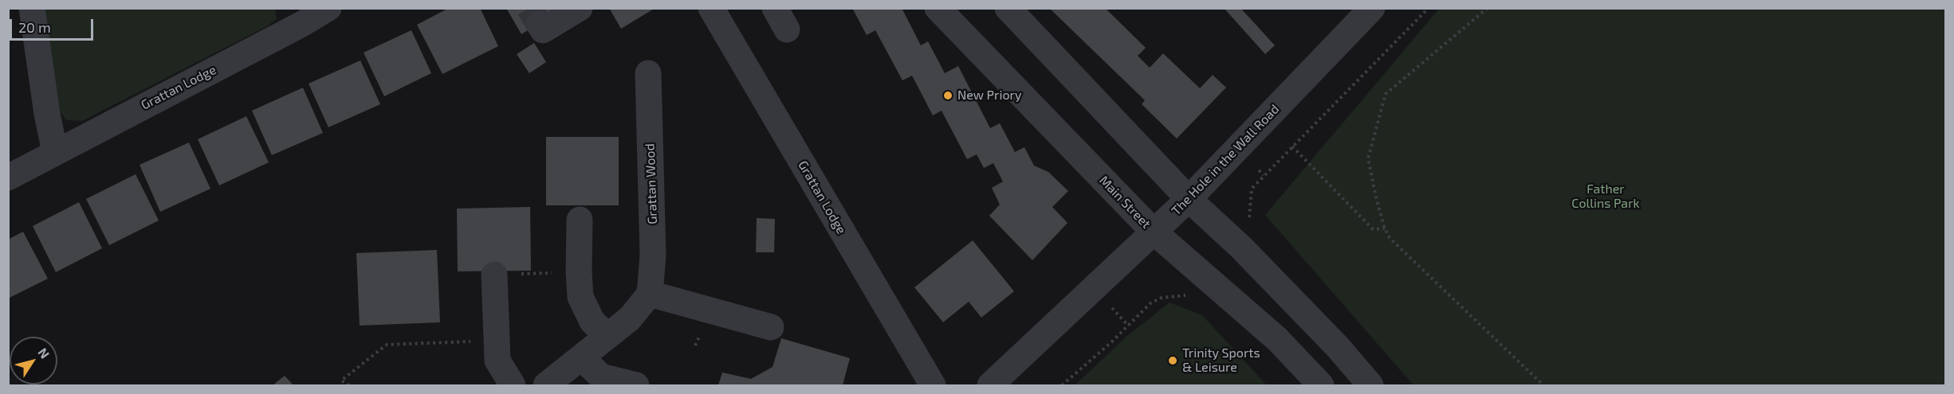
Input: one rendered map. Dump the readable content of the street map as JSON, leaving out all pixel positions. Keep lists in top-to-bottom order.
{
  "streets": {
    "street": [
      "Grattan Lodge",
      "The Hole in the Wall Road",
      "Grattan Wood",
      "Main Street"
    ]
  },
  "crossings": [
    ["The Hole in the Wall Road", "Main Street"]
  ],
  "parks": ["Father Collins Park"],
  "places": ["New Priory", "Trinity Sports & Leisure"],
  "scale_bar": "20 m",
  "north": "top right"
}
